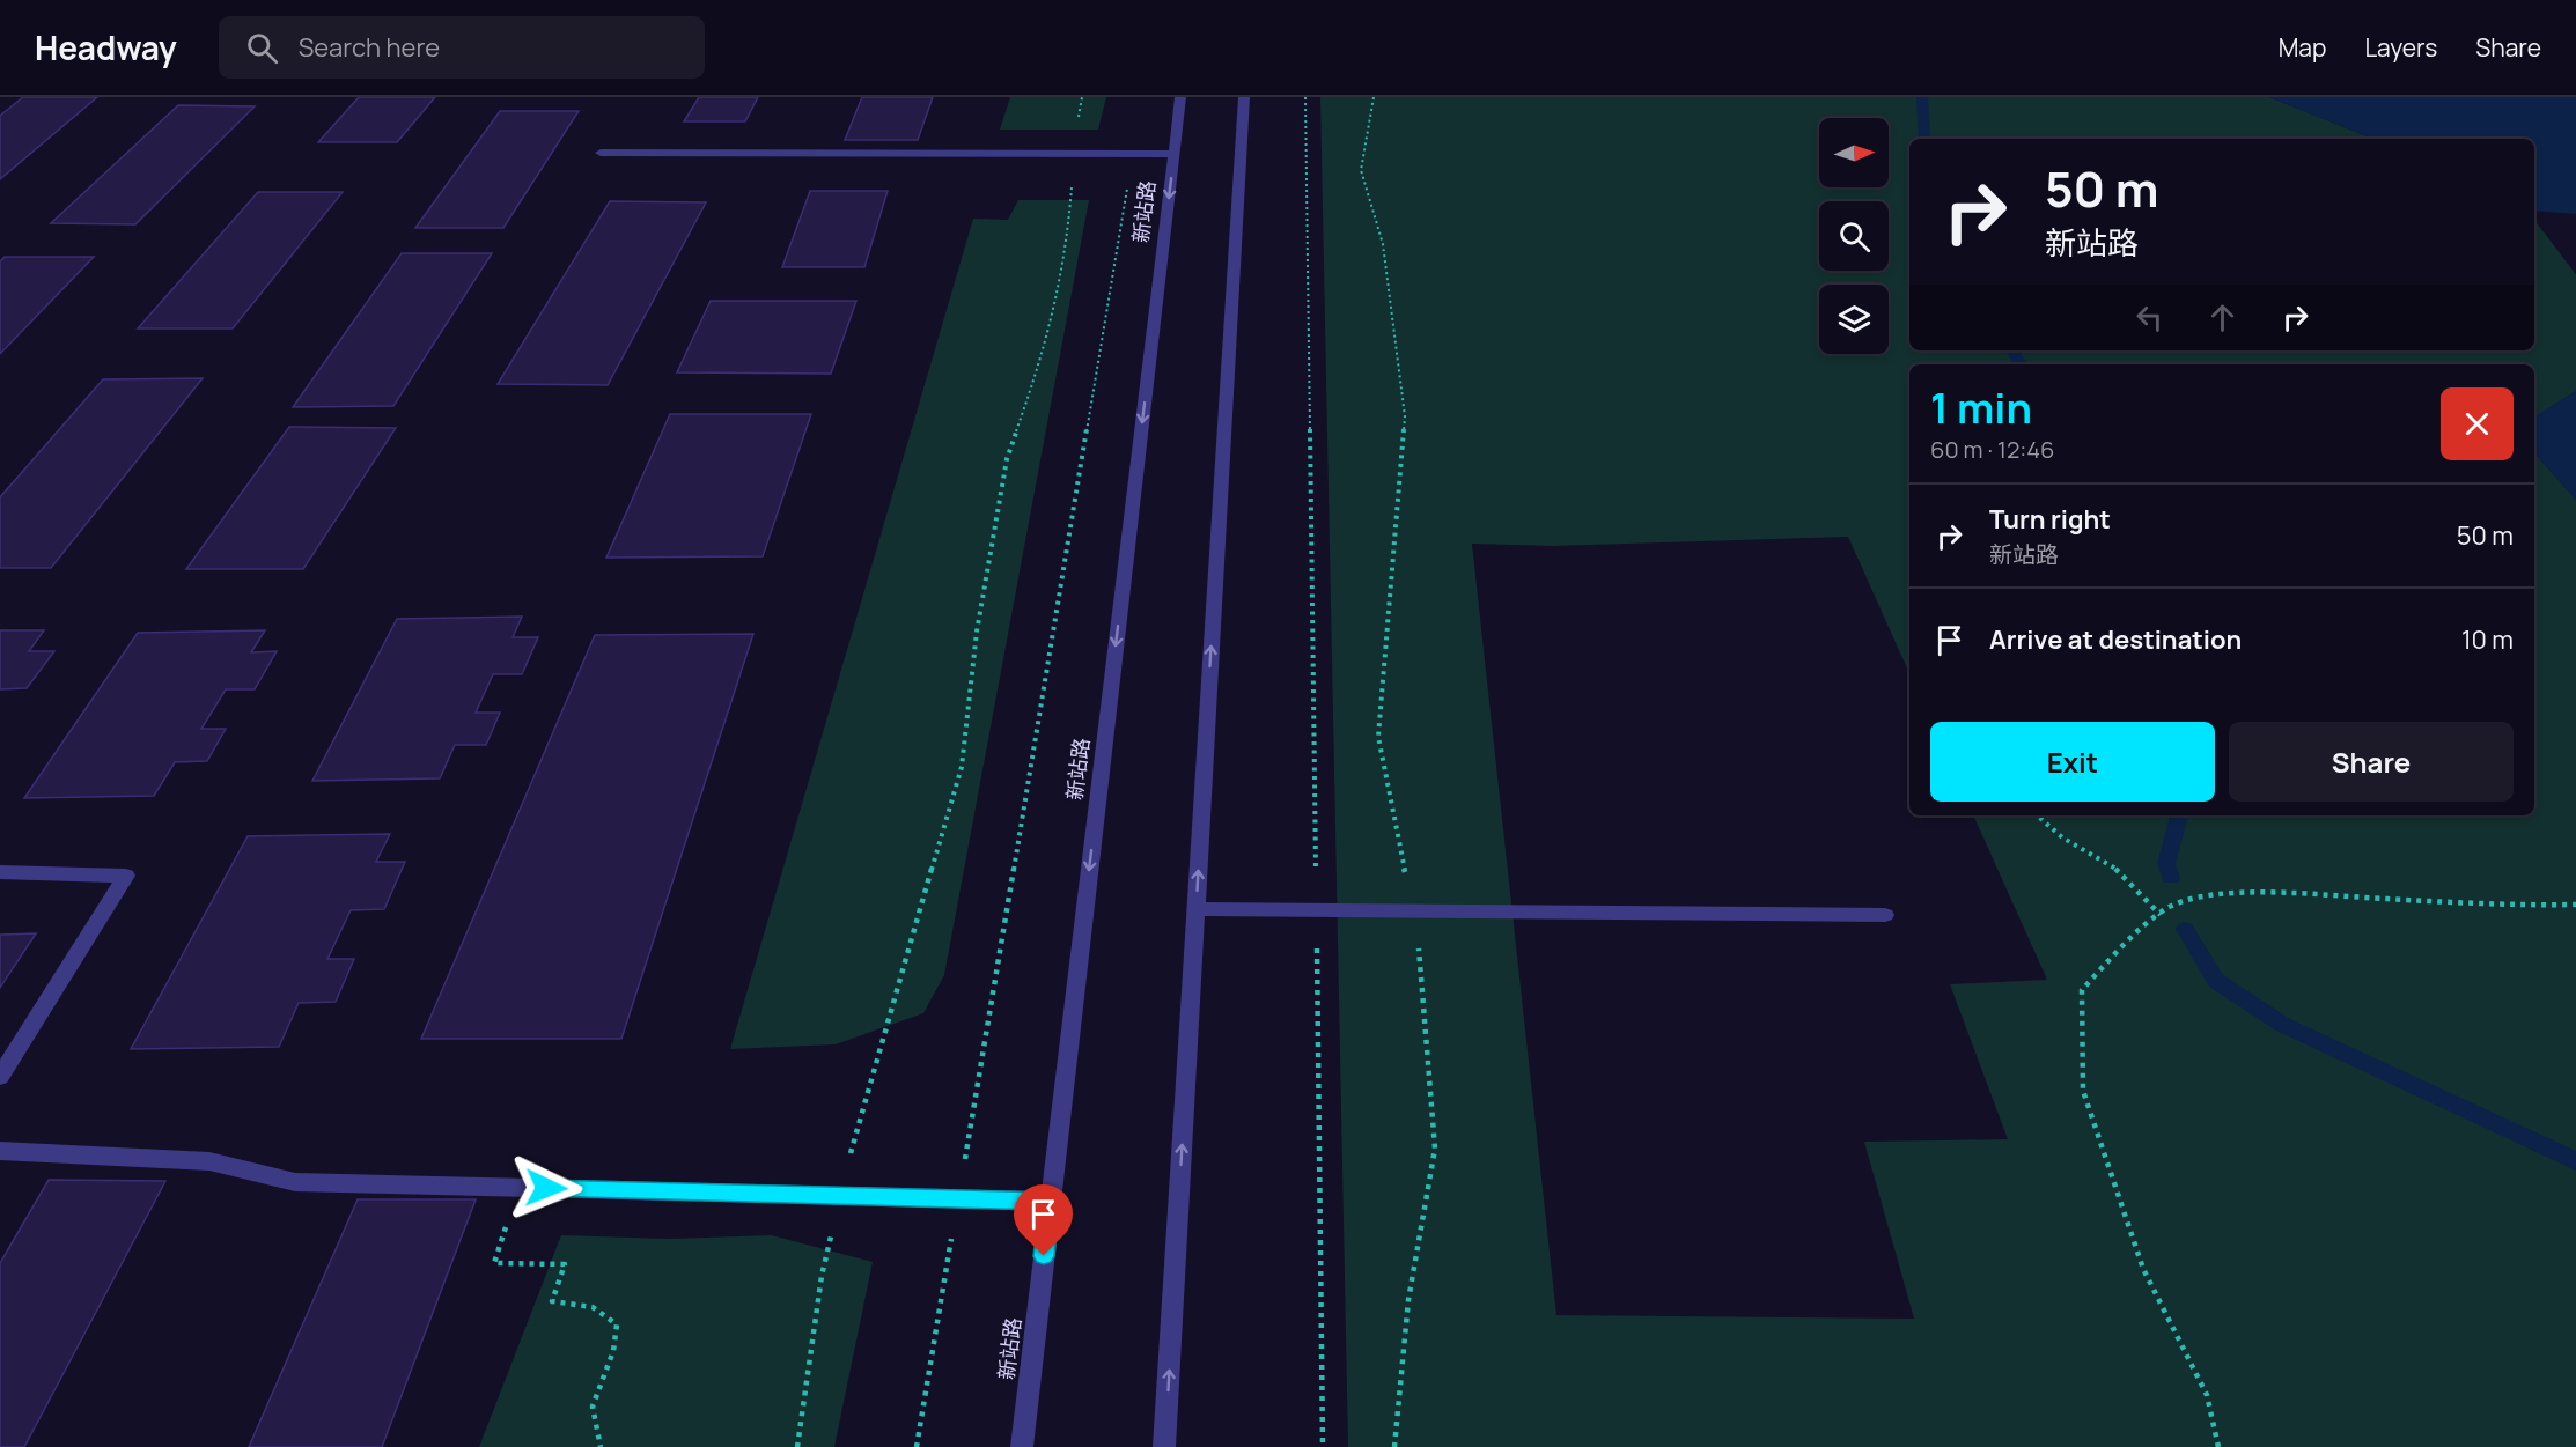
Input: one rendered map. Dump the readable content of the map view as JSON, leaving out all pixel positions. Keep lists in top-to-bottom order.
{
  "streets": {
    "street": ["新站路"]
  },
  "north": "right",
  "page": {
    "header": "Headway",
    "search": "Search here",
    "nav": ["Map", "Layers", "Share"],
    "turn": ["50 m", "新站路"],
    "heading": ["1 min", "60 m · 12:46"],
    "list": [
      {
        "name": "Turn right",
        "note": "新站路",
        "value": "50 m"
      },
      {
        "name": "Arrive at destination",
        "value": "10 m"
      }
    ],
    "buttons": ["Exit", "Share"]
  }
}
